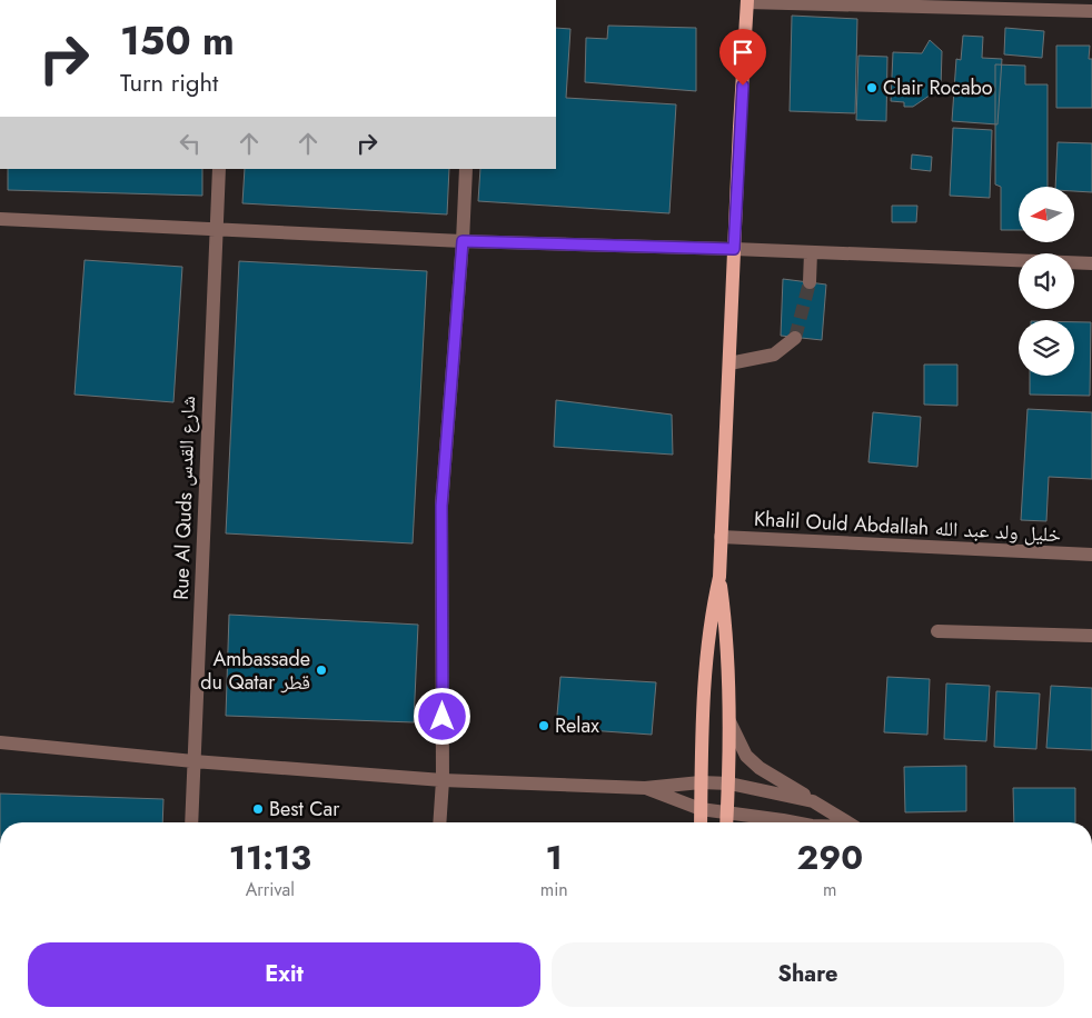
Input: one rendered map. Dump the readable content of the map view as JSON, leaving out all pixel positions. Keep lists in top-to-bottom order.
{
  "streets": {
    "street": ["Rue Al Quds شارع القدس", "Khalil Ould Abdallah خليل ولد عبد الله"]
  },
  "places": [
    "Clair Rocabo",
    "Ambassade du Qatar قطر",
    "Relax",
    "Best Car"
  ],
  "north": "left",
  "page": {
    "turn": ["150 m", "Turn right"],
    "eta": [
      "11:13",
      "Arrival",
      "1",
      "min",
      "290",
      "m"
    ],
    "buttons": ["Exit", "Share"]
  }
}
